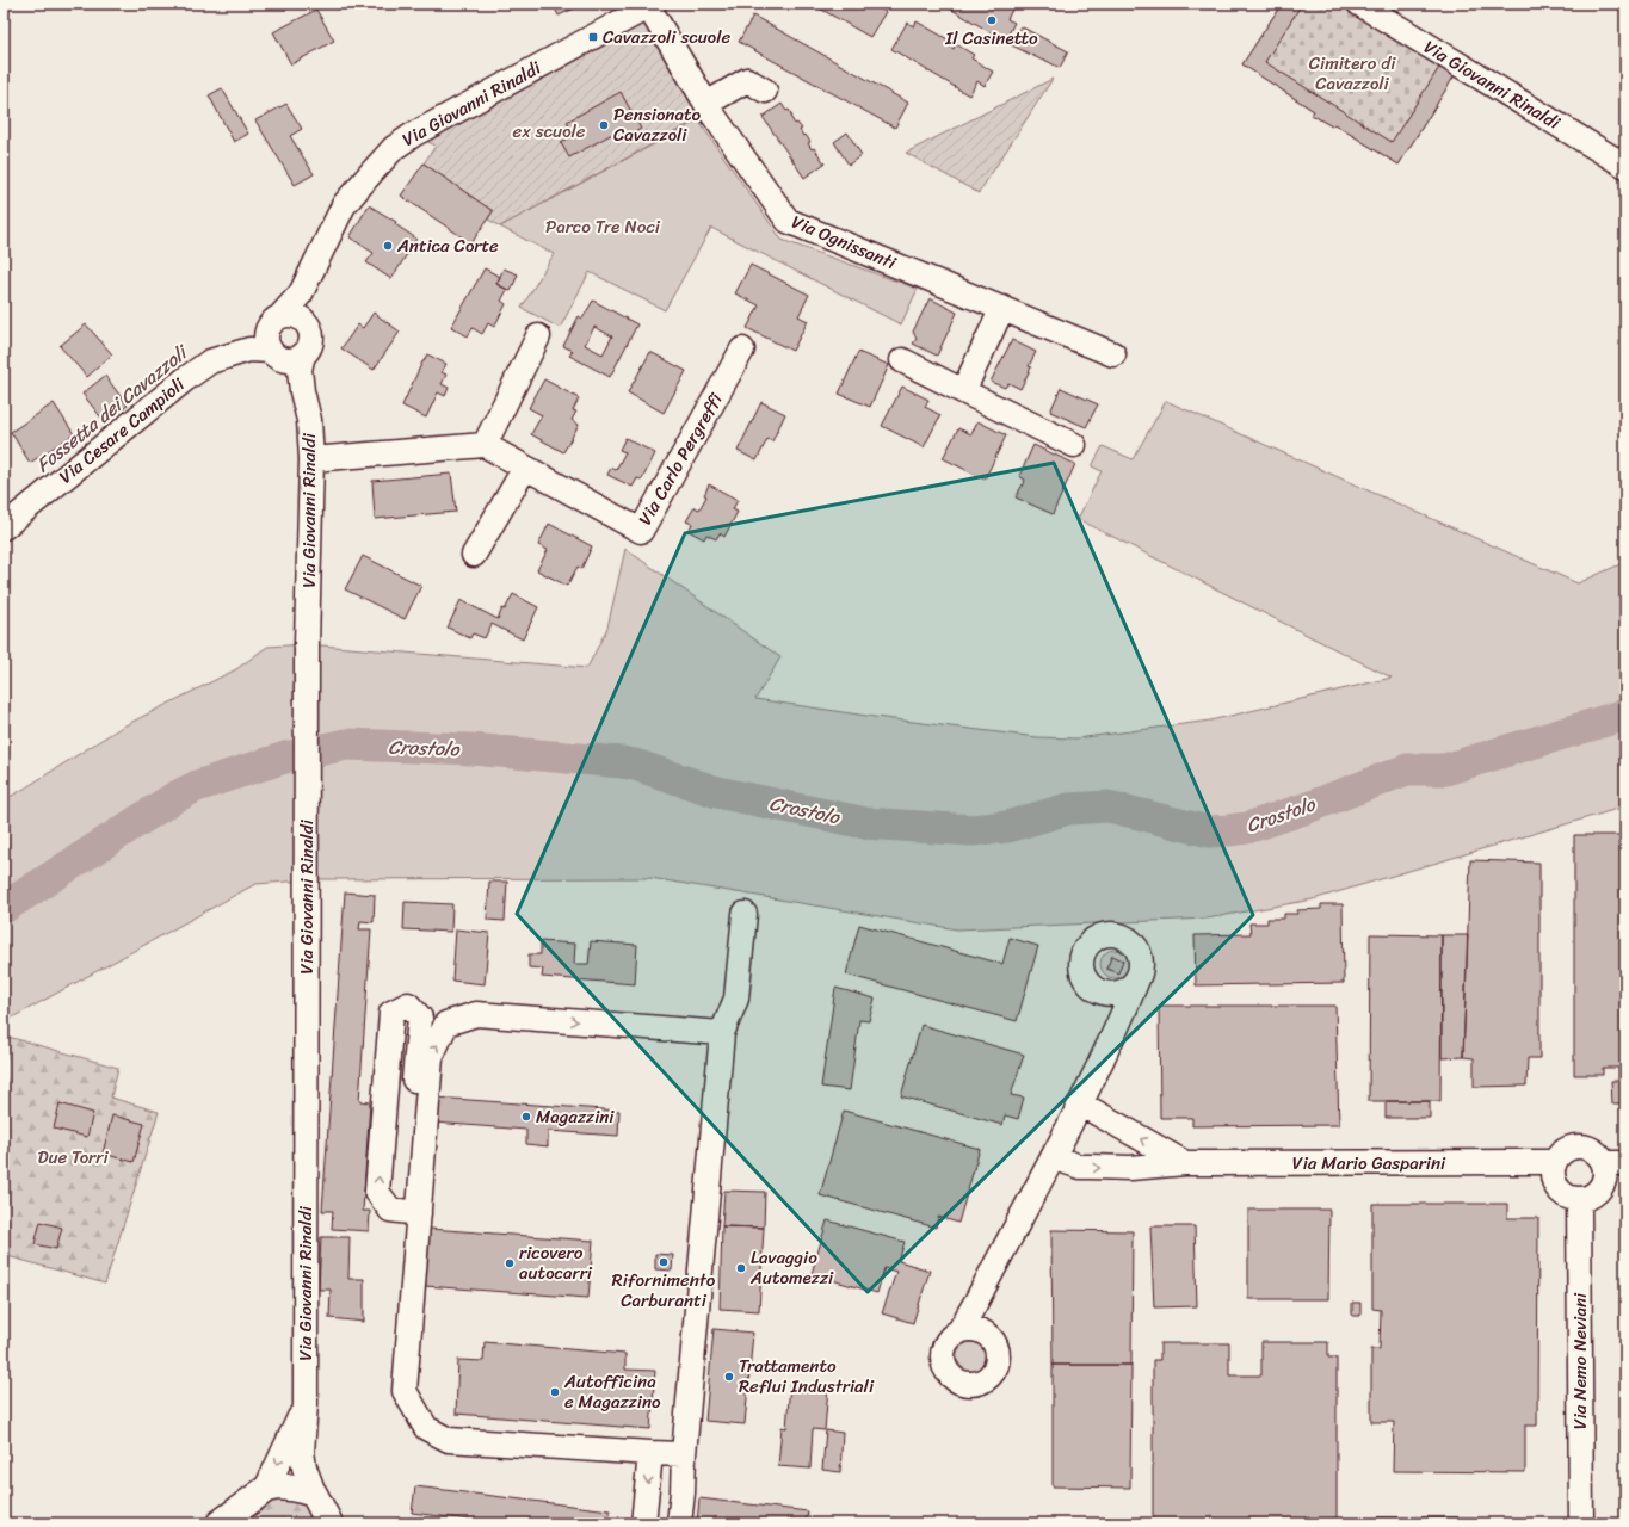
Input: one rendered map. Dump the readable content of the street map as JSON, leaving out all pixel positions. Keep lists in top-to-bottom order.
{
  "streets": {
    "street": [
      "Via Giovanni Rinaldi",
      "Via Ognissanti",
      "Via Cesare Campioli",
      "Via Carlo Pergreffi",
      "Via Mario Gasparini",
      "Via Nemo Neviani"
    ]
  },
  "crossings": [
    ["Via Giovanni Rinaldi", "Via Ognissanti"],
    ["Via Mario Gasparini", "Via Nemo Neviani"]
  ],
  "water": ["Fossetta dei Cavazzoli", "Crostolo"],
  "parks": [
    "Cimitero di Cavazzoli",
    "ex scuole",
    "Parco Tre Noci",
    "Due Torri"
  ],
  "places": {
    "other": [
      "Il Casinetto",
      "Pensionato Cavazzoli",
      "Antica Corte",
      "Magazzini",
      "Rifornimento Carburanti",
      "ricovero autocarri",
      "Lavaggio Automezzi",
      "Trattamento Reflui Industriali",
      "Autofficina e Magazzino"
    ],
    "transit": ["Cavazzoli scuole"]
  }
}
